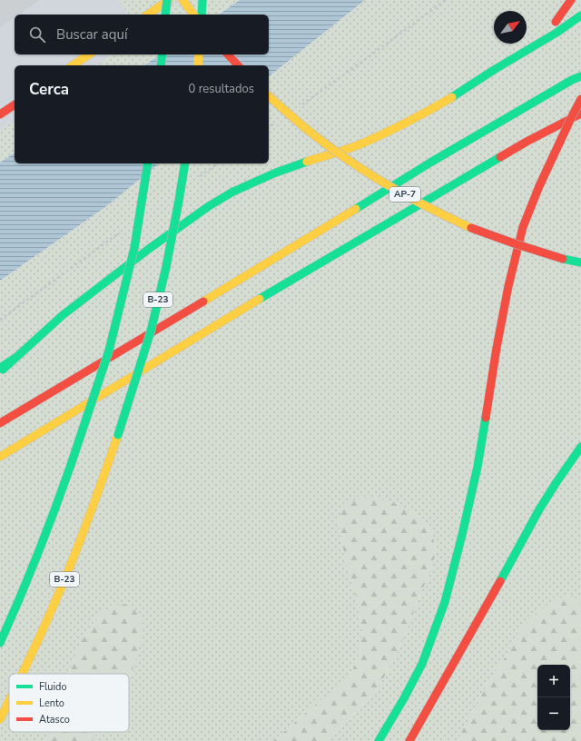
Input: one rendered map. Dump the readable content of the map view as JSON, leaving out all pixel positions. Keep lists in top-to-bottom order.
{
  "streets": {
    "main road": ["AP-7", "B-23"]
  },
  "legend": ["Fluido", "Lento", "Atasco"],
  "north": "top right",
  "page": {
    "search": "Buscar aquí",
    "heading": ["Cerca", "0 resultados"],
    "map_buttons": ["+", "−"]
  }
}
